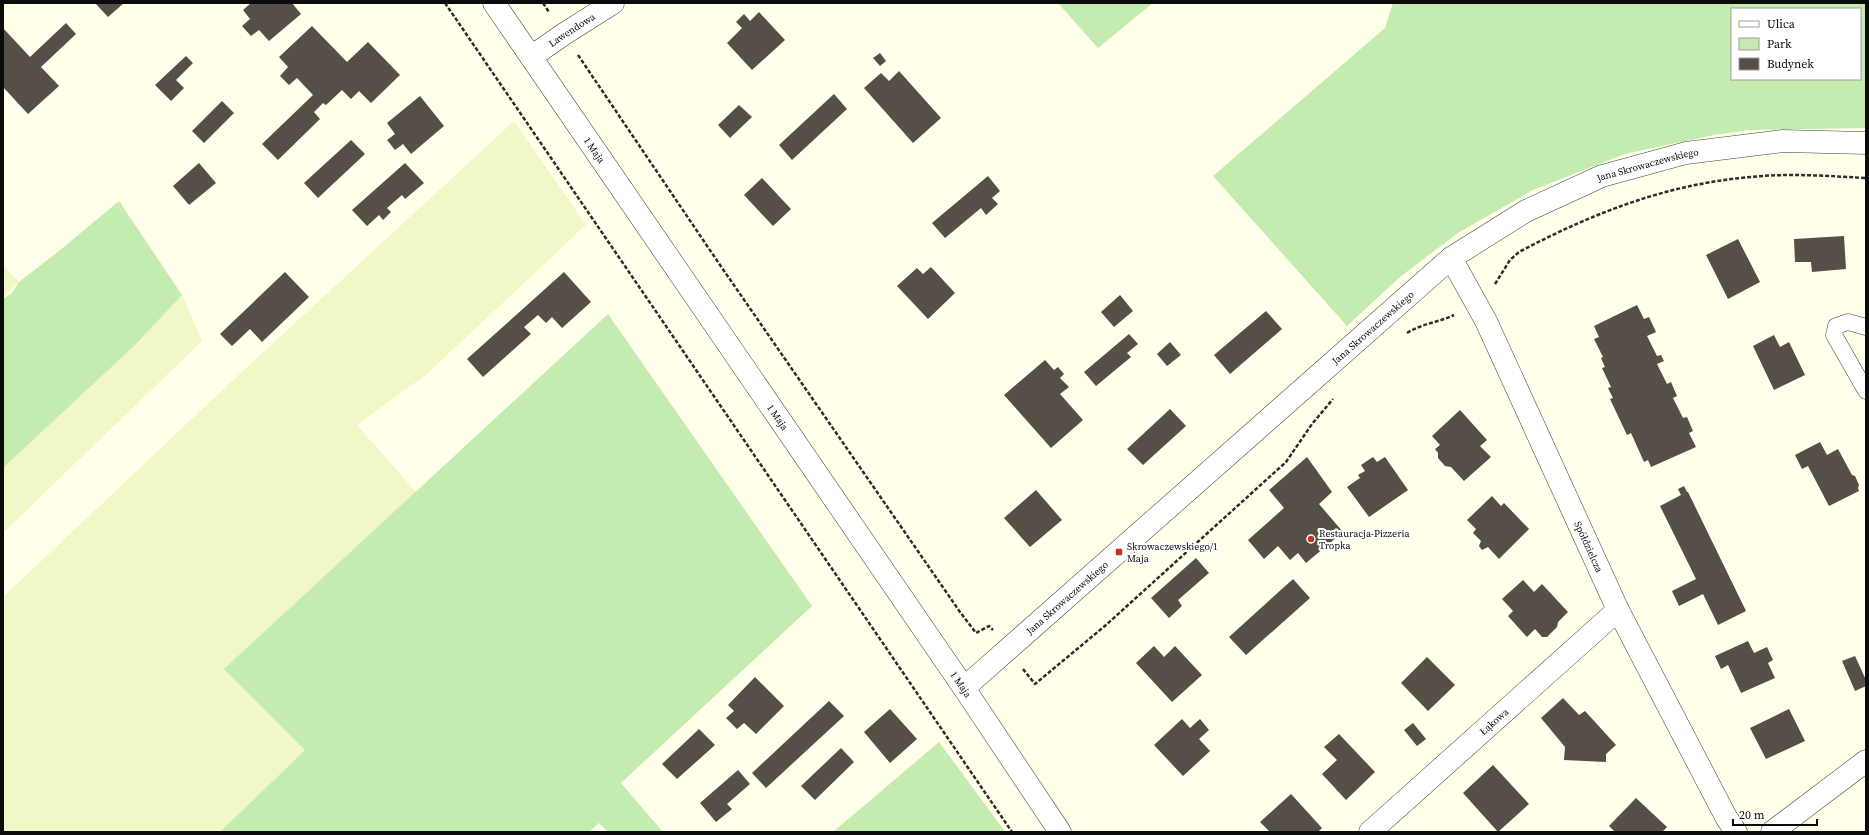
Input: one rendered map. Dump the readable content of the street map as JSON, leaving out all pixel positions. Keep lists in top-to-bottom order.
{
  "streets": {
    "street": [
      "Lawendowa",
      "1 Maja",
      "Jana Skrowaczewskiego",
      "Spółdzielcza",
      "Łąkowa"
    ]
  },
  "crossings": [
    ["Lawendowa", "1 Maja"],
    ["1 Maja", "Jana Skrowaczewskiego"],
    ["Jana Skrowaczewskiego", "Spółdzielcza"],
    ["Spółdzielcza", "Łąkowa"]
  ],
  "places": {
    "other": ["Restauracja-Pizzeria Tropka"],
    "transit": ["Skrowaczewskiego/1 Maja"]
  },
  "legend": ["Ulica", "Park", "Budynek"],
  "scale_bar": "20 m"
}
